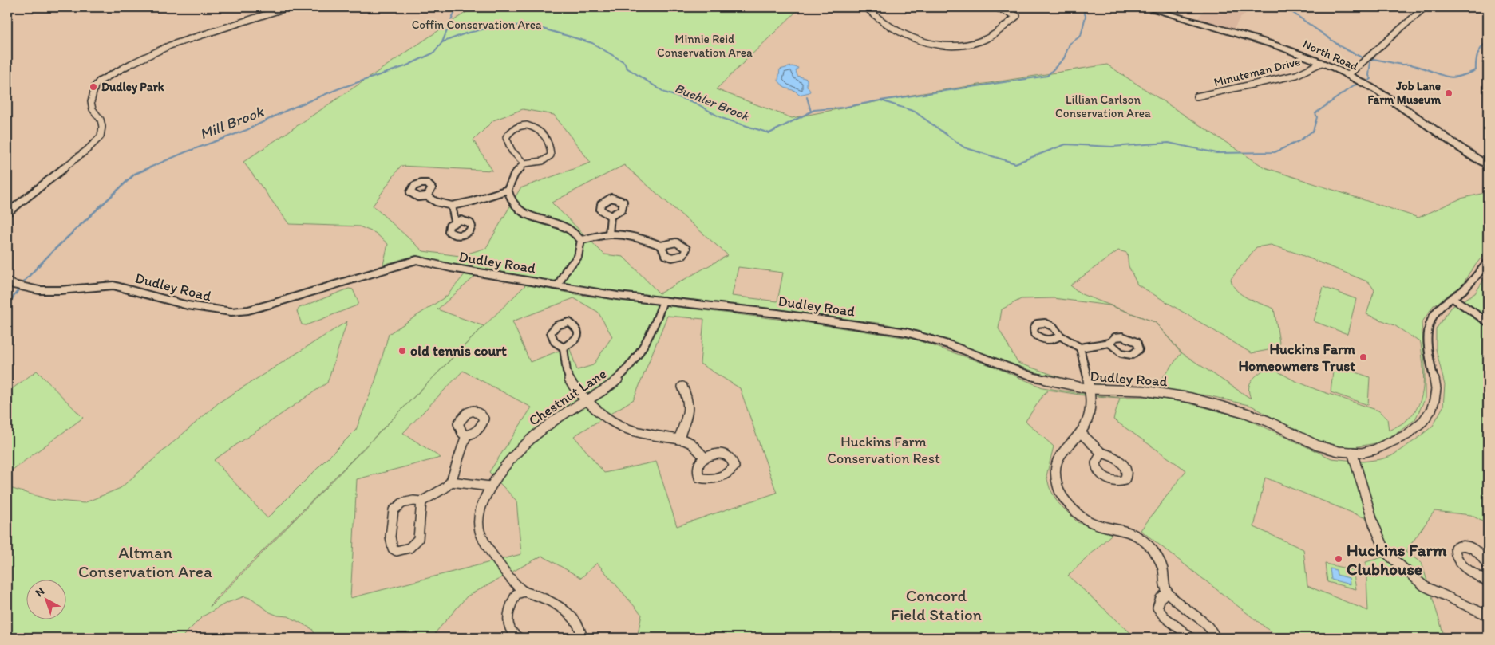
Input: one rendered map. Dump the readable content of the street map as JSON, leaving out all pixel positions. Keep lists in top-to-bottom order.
{
  "streets": {
    "main road": ["North Road"],
    "street": ["Minuteman Drive", "Dudley Road", "Chestnut Lane"]
  },
  "crossings": [
    ["North Road", "Minuteman Drive"],
    ["Dudley Road", "Chestnut Lane"]
  ],
  "water": ["Buehler Brook", "Mill Brook"],
  "parks": [
    "Coffin Conservation Area",
    "Minnie Reid Conservation Area",
    "Lillian Carlson Conservation Area",
    "Huckins Farm Conservation Rest",
    "Altman Conservation Area",
    "Concord Field Station"
  ],
  "places": [
    "Dudley Park",
    "Job Lane Farm Museum",
    "old tennis court",
    "Huckins Farm Homeowners Trust",
    "Huckins Farm Clubhouse"
  ],
  "north": "top left"
}
